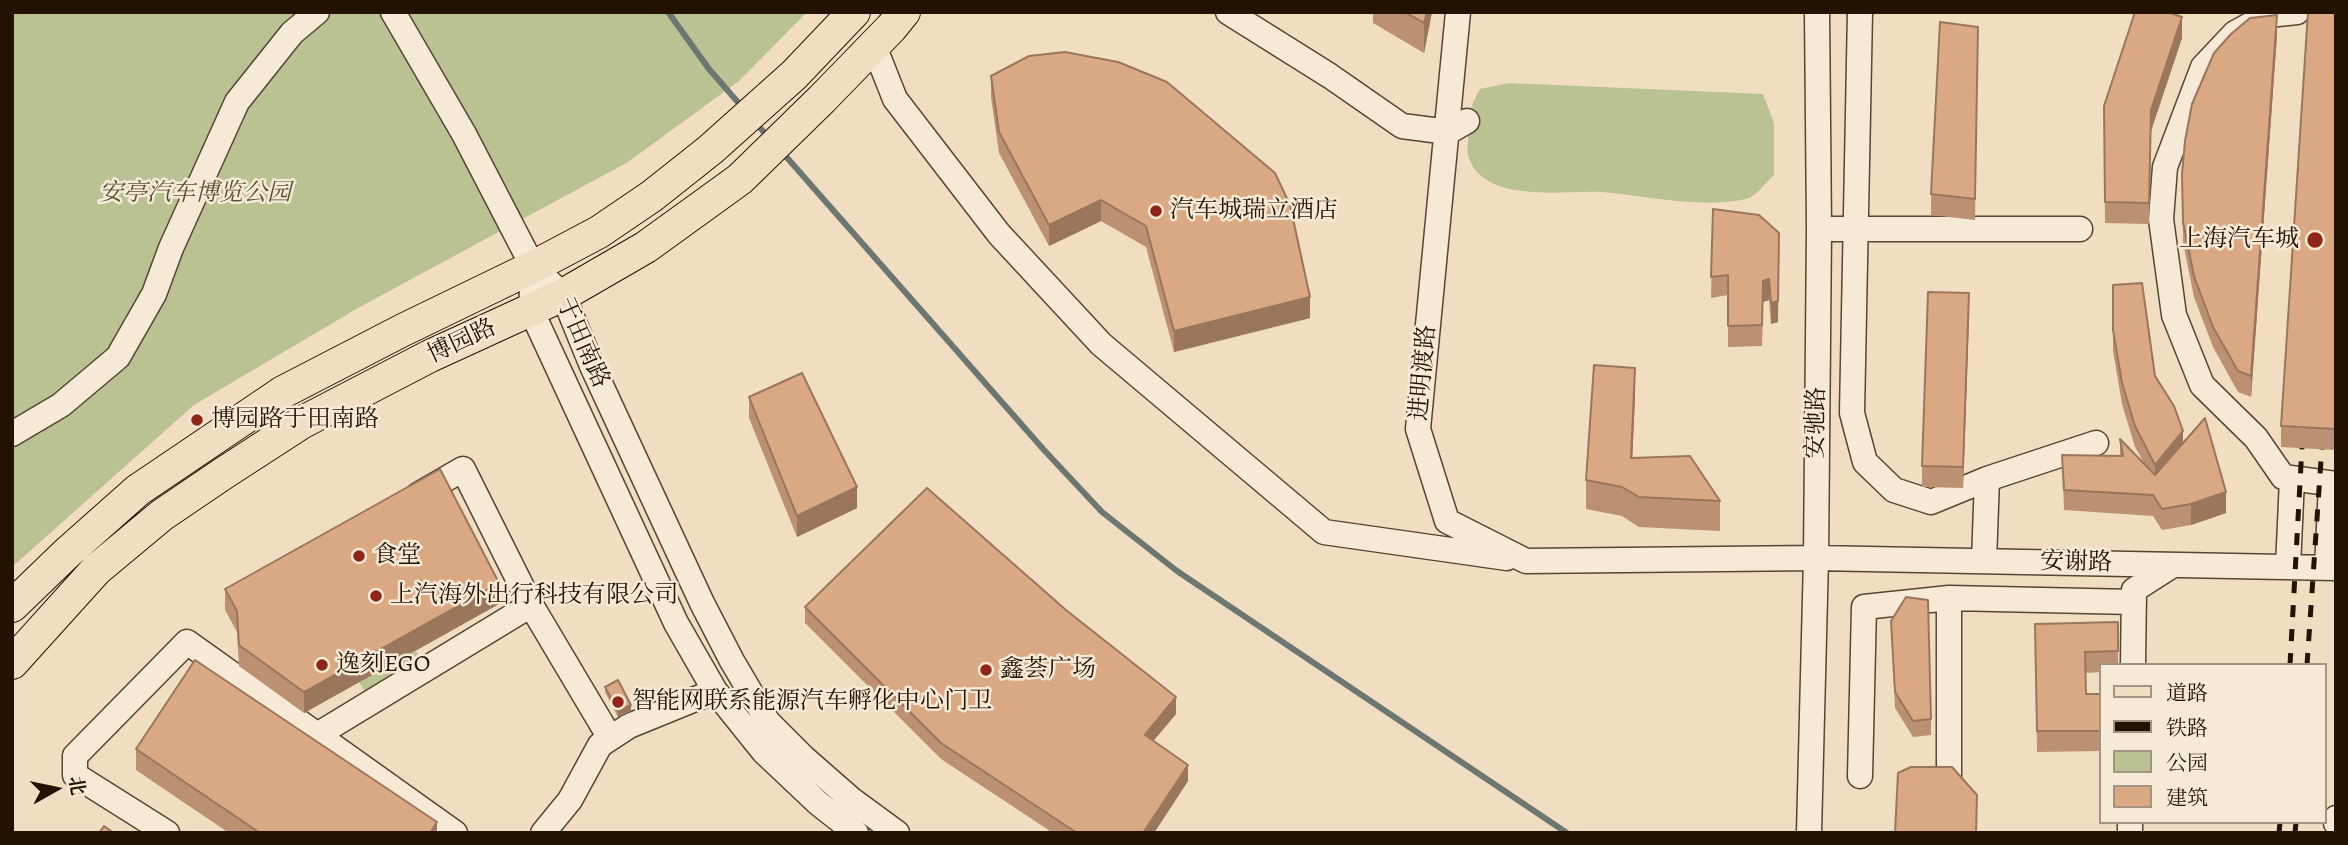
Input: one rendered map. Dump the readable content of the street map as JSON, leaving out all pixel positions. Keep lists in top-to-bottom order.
{
  "streets": {
    "main road": ["博园路"],
    "street": [
      "于田南路",
      "进明渡路",
      "安驰路",
      "安谢路"
    ]
  },
  "crossings": [
    ["博园路", "于田南路"],
    ["进明渡路", "安驰路"],
    ["进明渡路", "安谢路"],
    ["安驰路", "安谢路"]
  ],
  "parks": ["安亭汽车博览公园"],
  "places": [
    "汽车城瑞立酒店",
    "上海汽车城",
    "博园路于田南路",
    "食堂",
    "上汽海外出行科技有限公司",
    "逸刻EGO",
    "鑫荟广场",
    "智能网联系能源汽车孵化中心门卫"
  ],
  "legend": [
    "道路",
    "铁路",
    "公园",
    "建筑"
  ],
  "north": "right"
}
